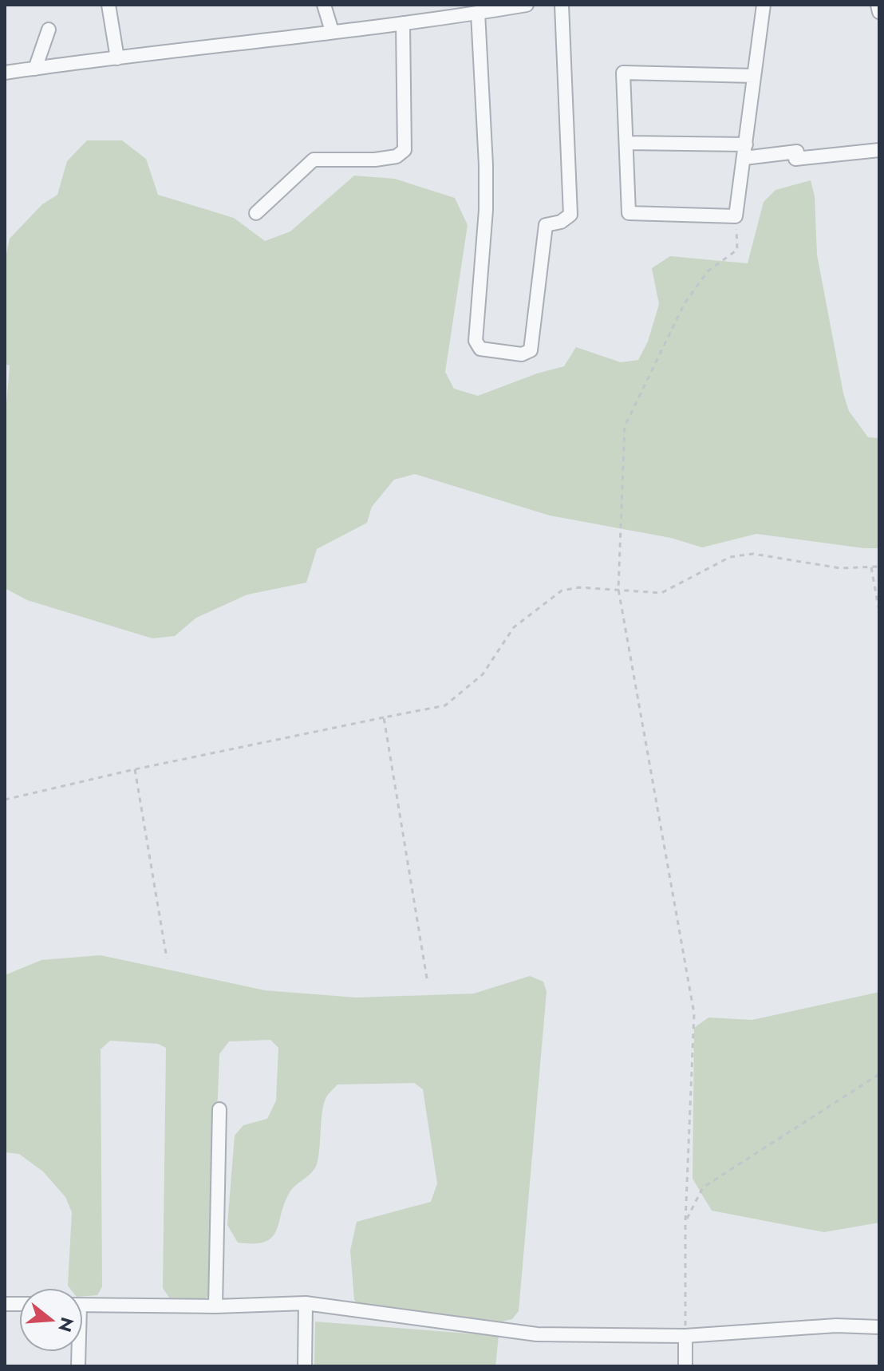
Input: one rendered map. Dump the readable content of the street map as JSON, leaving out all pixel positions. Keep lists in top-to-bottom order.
{
  "north": "right"
}
